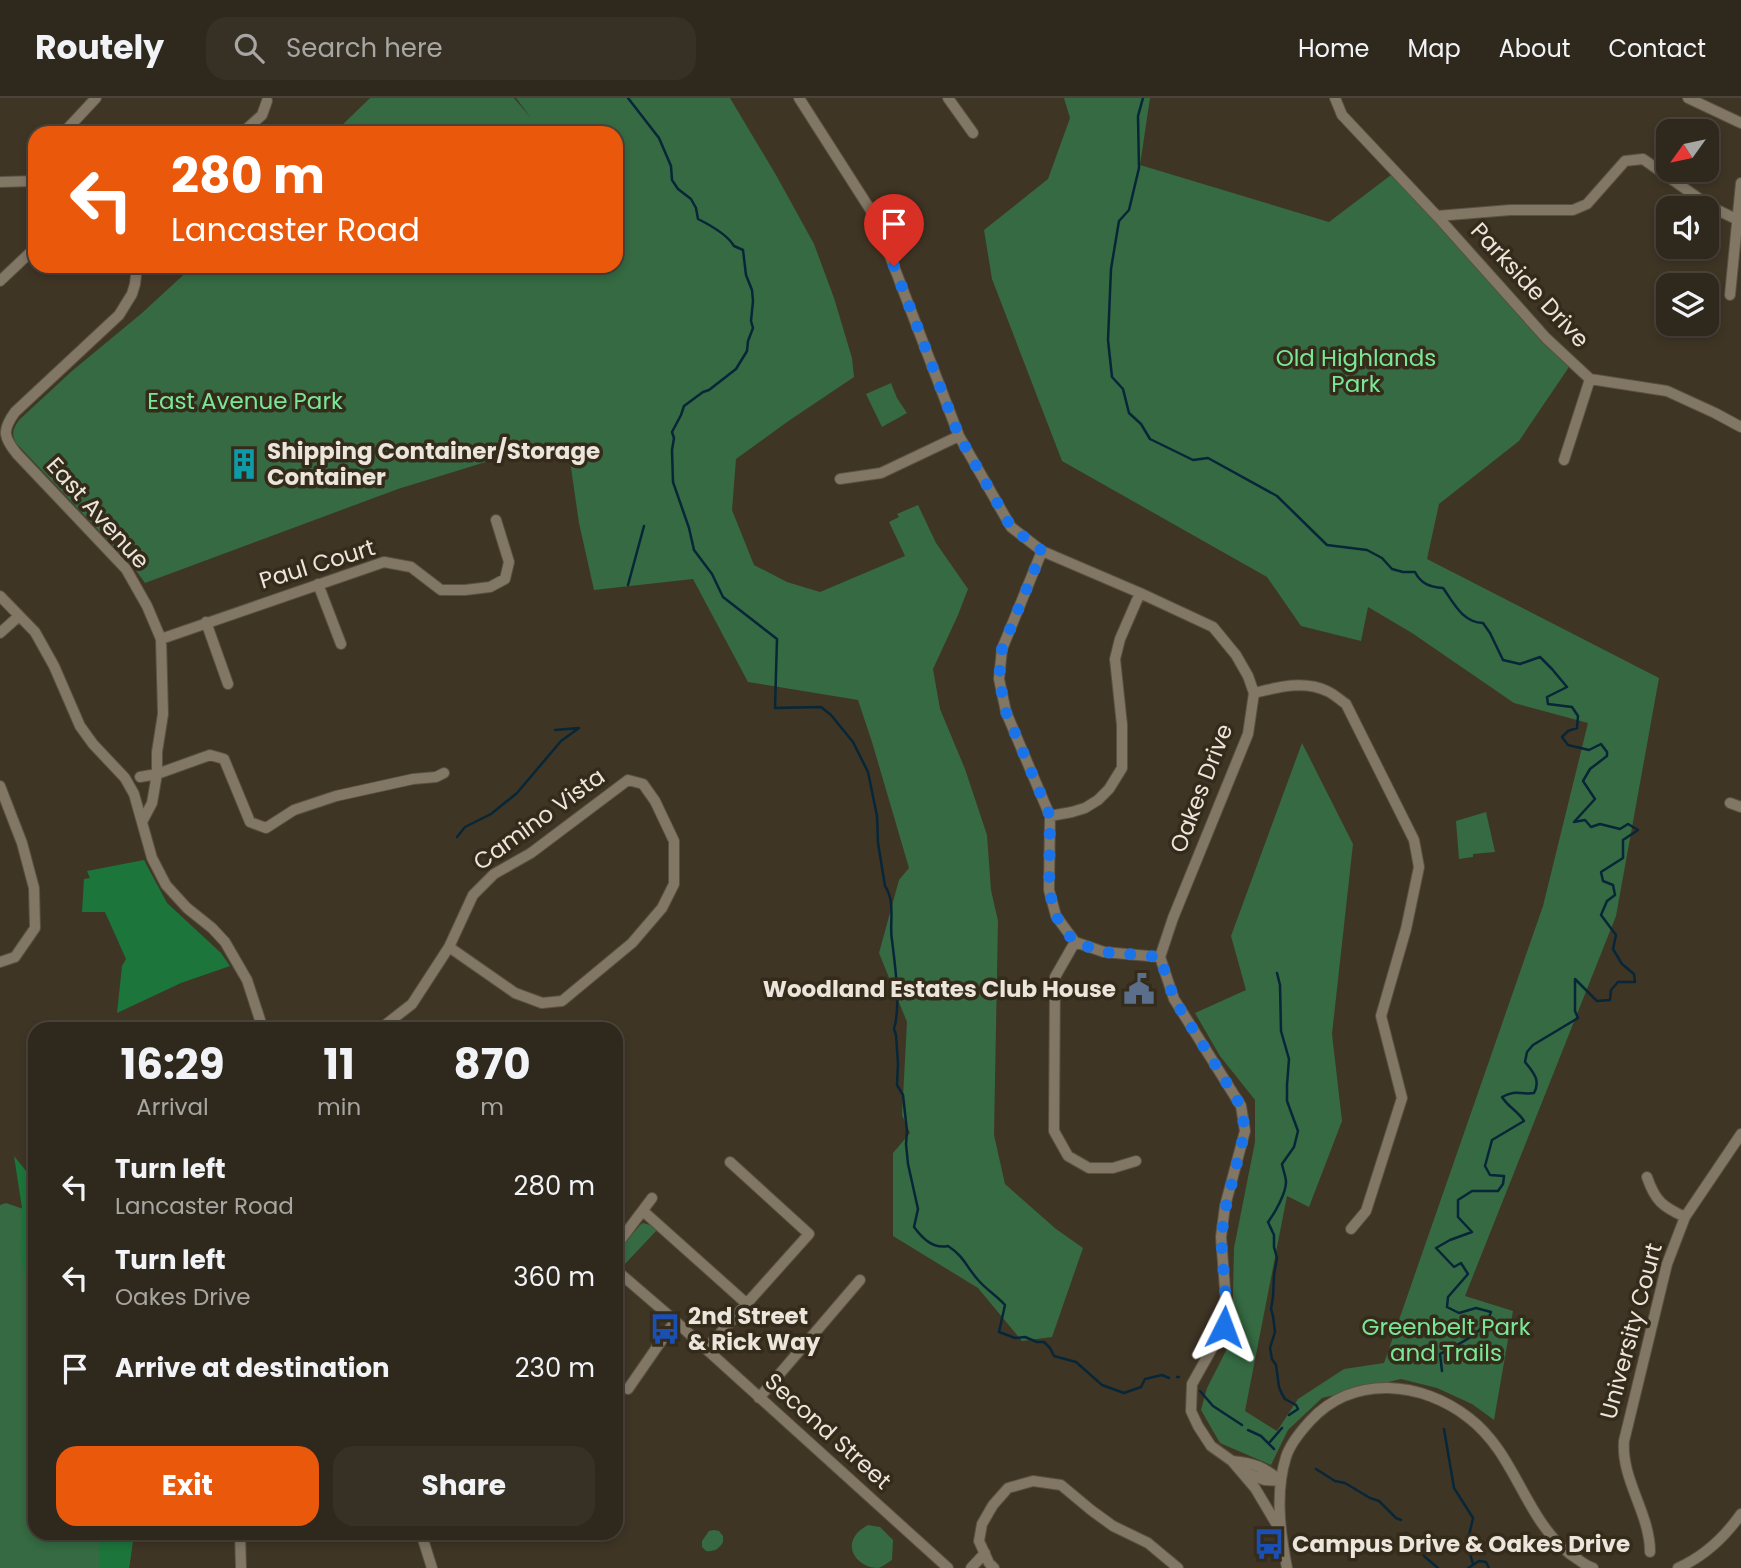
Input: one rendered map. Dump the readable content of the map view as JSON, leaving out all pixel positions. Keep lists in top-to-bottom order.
{
  "streets": {
    "street": [
      "Parkside Drive",
      "East Avenue",
      "Paul Court",
      "Oakes Drive",
      "Camino Vista",
      "University Court",
      "Second Street"
    ]
  },
  "crossings": [
    ["East Avenue", "Paul Court"]
  ],
  "parks": ["Old Highlands Park", "East Avenue Park", "Greenbelt Park and Trails"],
  "places": {
    "building": ["Shipping Container/Storage Container"],
    "public building": ["Woodland Estates Club House"],
    "bus stop": ["2nd Street & Rick Way", "Campus Drive & Oakes Drive"]
  },
  "north": "bottom left",
  "page": {
    "header": "Routely",
    "search": "Search here",
    "nav": [
      "Home",
      "Map",
      "About",
      "Contact"
    ],
    "turn": ["280 m", "Lancaster Road"],
    "eta": [
      "16:29",
      "Arrival",
      "11",
      "min",
      "870",
      "m"
    ],
    "list": [
      {
        "name": "Turn left",
        "note": "Lancaster Road",
        "value": "280 m"
      },
      {
        "name": "Turn left",
        "note": "Oakes Drive",
        "value": "360 m"
      },
      {
        "name": "Arrive at destination",
        "value": "230 m"
      }
    ],
    "buttons": ["Exit", "Share"]
  }
}
